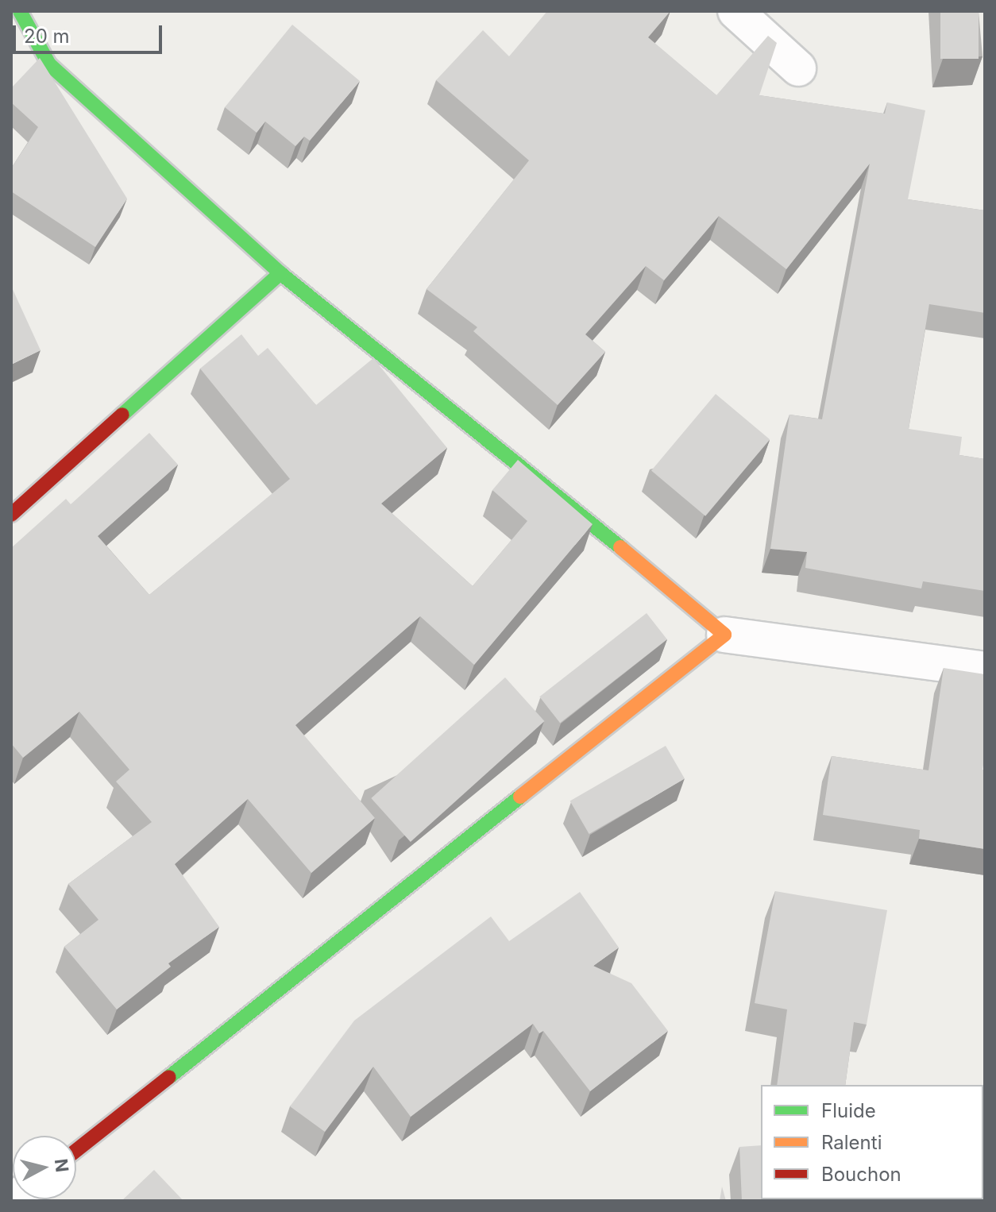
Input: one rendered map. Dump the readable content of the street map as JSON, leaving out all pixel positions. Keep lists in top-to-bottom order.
{
  "legend": ["Fluide", "Ralenti", "Bouchon"],
  "scale_bar": "20 m",
  "north": "right"
}
